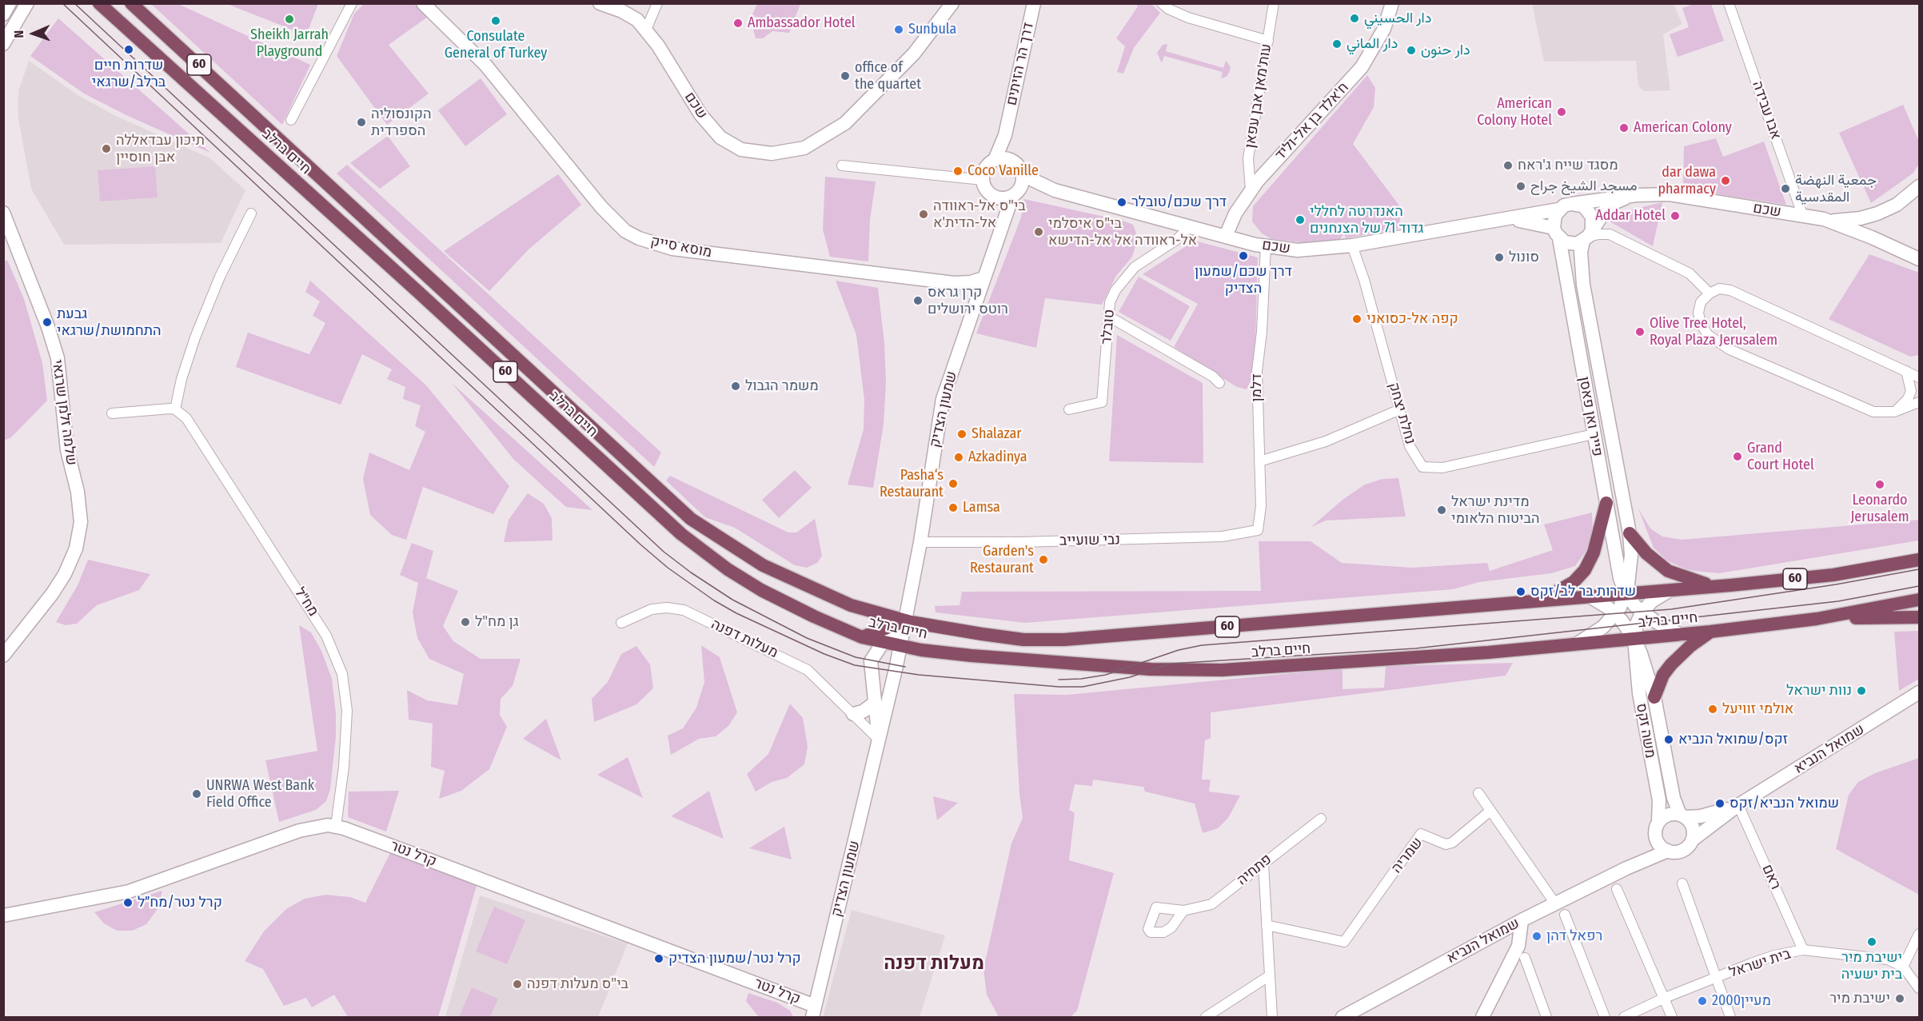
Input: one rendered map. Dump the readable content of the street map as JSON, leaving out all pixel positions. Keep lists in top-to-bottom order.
{
  "streets": {
    "highway": ["60", "חיים ברלב"],
    "street": [
      "דרך הר הזיתים",
      "עות'מאן אבן עפאן",
      "שכם",
      "אבו עבידה",
      "ח'אלד בן אל-וליד",
      "מוסא סייק",
      "טובלר",
      "דלמן",
      "שמעון הצדיק",
      "שלמה זלמן שרגאי",
      "נחלת יצחק",
      "פייר ואן פאסן",
      "נבי שועייב",
      "מח\"ל",
      "מעלות דפנה",
      "משה זקס",
      "שמואל הנביא",
      "קרל נטר",
      "שמריה",
      "פתחיה",
      "ראם",
      "בית ישראל"
    ]
  },
  "crossings": [
    ["דרך הר הזיתים", "שכם"],
    ["דרך הר הזיתים", "שמעון הצדיק"],
    ["עות'מאן אבן עפאן", "ח'אלד בן אל-וליד"],
    ["שכם", "אבו עבידה"],
    ["שכם", "ח'אלד בן אל-וליד"],
    ["שכם", "טובלר"],
    ["שכם", "דלמן"],
    ["שכם", "שמעון הצדיק"],
    ["שכם", "נחלת יצחק"],
    ["שכם", "פייר ואן פאסן"],
    ["חיים ברלב", "שמעון הצדיק"],
    ["חיים ברלב", "פייר ואן פאסן"],
    ["חיים ברלב", "משה זקס"],
    ["מוסא סייק", "שמעון הצדיק"],
    ["דלמן", "נבי שועייב"],
    ["שמעון הצדיק", "נבי שועייב"],
    ["שמעון הצדיק", "מעלות דפנה"],
    ["שמעון הצדיק", "קרל נטר"],
    ["נחלת יצחק", "פייר ואן פאסן"],
    ["פייר ואן פאסן", "משה זקס"],
    ["מח\"ל", "קרל נטר"],
    ["משה זקס", "שמואל הנביא"],
    ["שמואל הנביא", "ראם"],
    ["ראם", "בית ישראל"]
  ],
  "districts": ["מעלות דפנה"],
  "places": [
    "دار الحسيني",
    "Sheikh Jarrah Playground",
    "Consulate General of Turkey",
    "Ambassador Hotel",
    "Sunbula",
    "دار الماني",
    "שדרות חיים ברלב/שרגאי",
    "دار حنون",
    "office of the quartet",
    "American Colony Hotel",
    "הקונסוליה הספרדית",
    "American Colony",
    "תיכון עבדאללה אבן חוסיין",
    "מסגד שייח ג'ראח",
    "Coco Vanille",
    "dar dawa pharmacy",
    "مسجد الشيخ جراح",
    "جمعية النهضة المقدسية",
    "דרך שכם/טובלר",
    "בי\"ס אל-ראוודה אל-הדית'א",
    "Addar Hotel",
    "האנדרטה לחללי גדוד 71 של הצנחנים",
    "בי\"ס איסלמי אל-ראוודה אל אל-הדישא",
    "דרך שכם/שמעון הצדיק",
    "סונול",
    "קרן גראס רוטס ירושלים",
    "קפה אל-כסואני",
    "גבעת התחמושת/שרגאי",
    "Olive Tree Hotel, Royal Plaza Jerusalem",
    "משמר הגבול",
    "Shalazar",
    "Grand Court Hotel",
    "Azkadinya",
    "Pasha‘s Restaurant",
    "Leonardo Jerusalem",
    "Lamsa",
    "מדינת ישראל הביטוח הלאומי",
    "Garden's Restaurant",
    "שדרות בר לב/זקס",
    "גן מח\"ל",
    "נוות ישראל",
    "אולמי זוויעל",
    "זקס/שמואל הנביא",
    "UNRWA West Bank Field Office",
    "שמואל הנביא/זקס",
    "קרל נטר/מח״ל",
    "רפאל דהן",
    "ישיבת מיר בית ישעיה",
    "קרל נטר/שמעון הצדיק",
    "בי\"ס מעלות דפנה",
    "ישיבת מיר",
    "מעיין2000"
  ],
  "north": "left"
}
